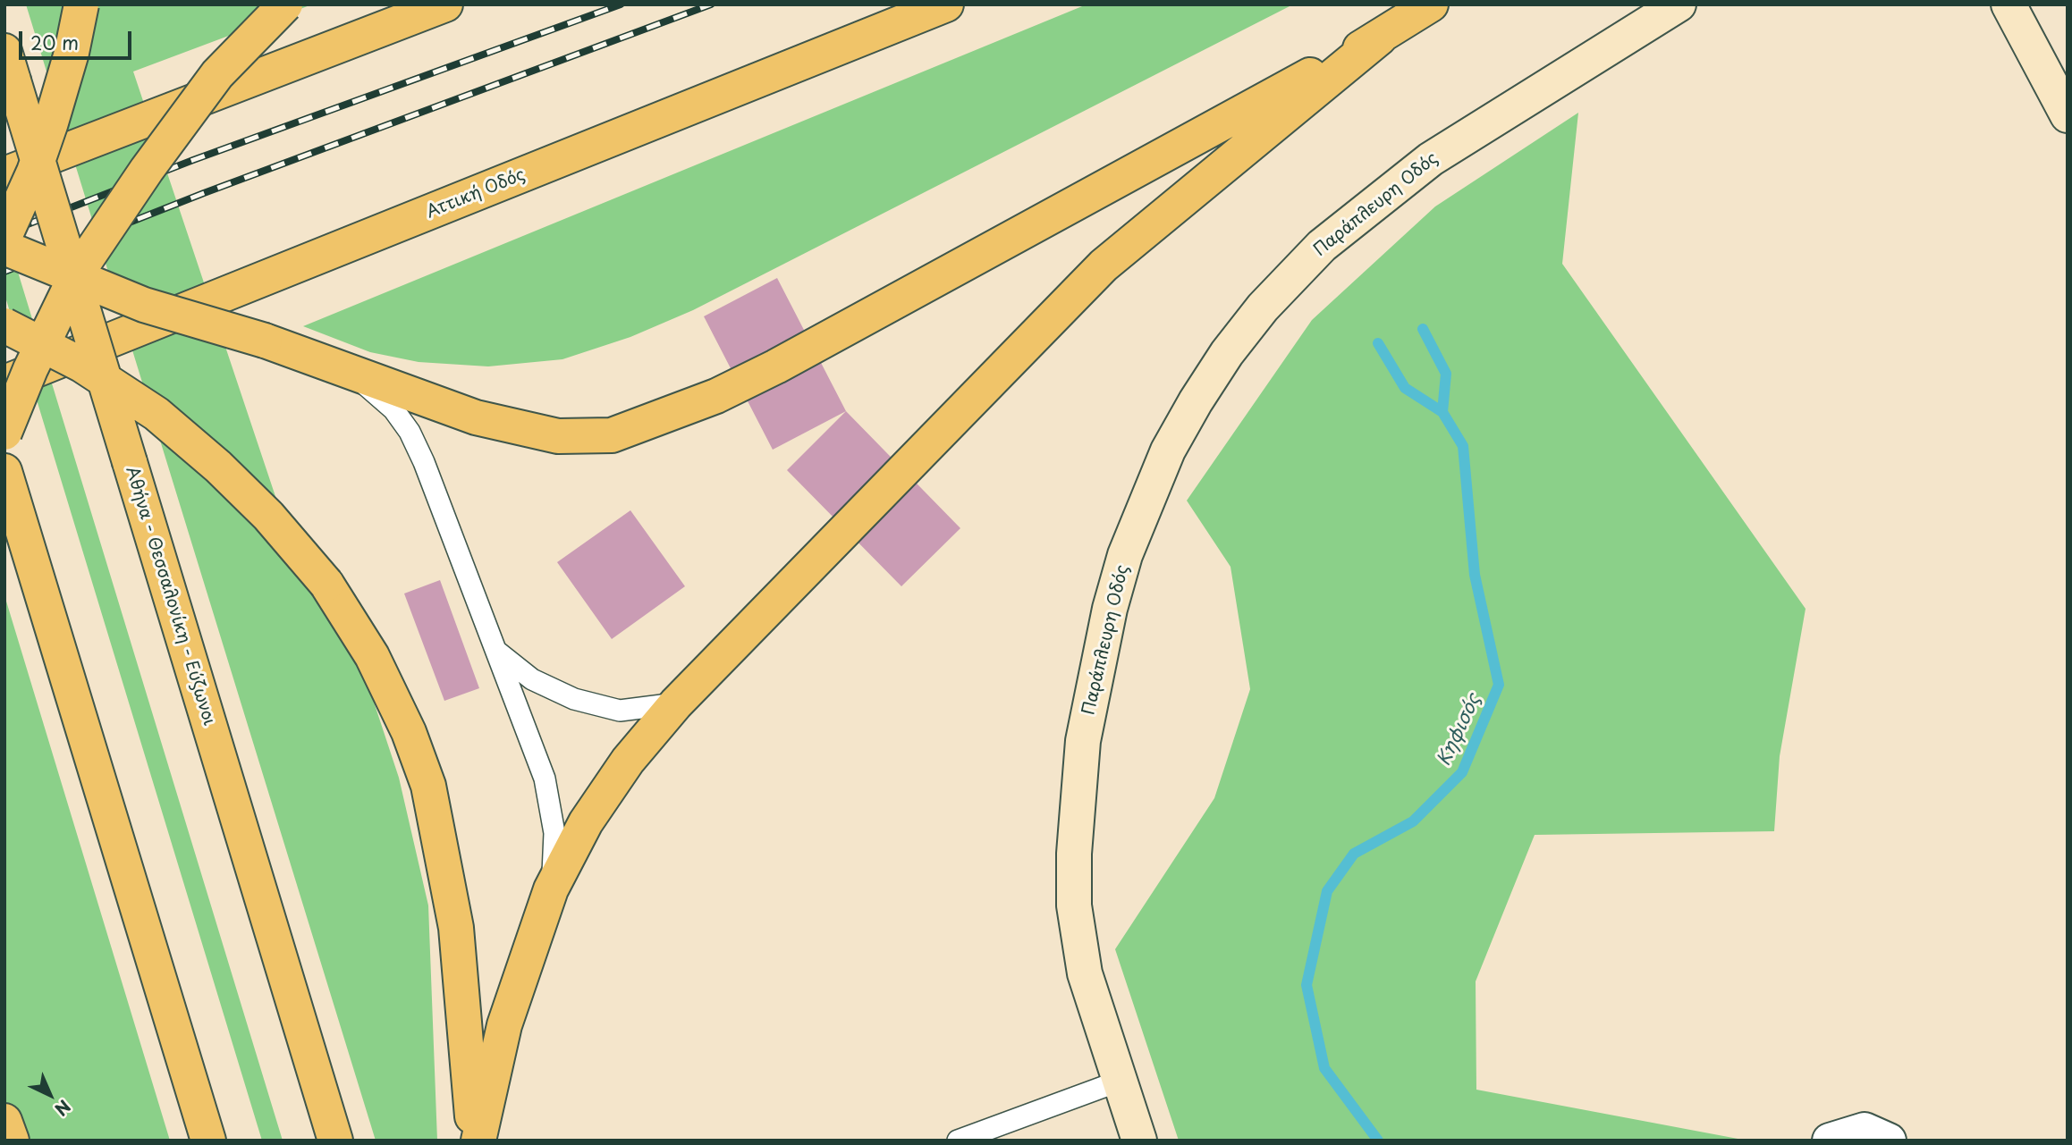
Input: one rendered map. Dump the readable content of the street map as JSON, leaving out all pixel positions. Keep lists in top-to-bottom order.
{
  "streets": {
    "highway": ["Αττική Οδός", "Αθήνα - Θεσσαλονίκη - Εύζωνοι"],
    "street": ["Παράπλευρη Οδός"]
  },
  "water": ["Κηφισός"],
  "scale_bar": "20 m",
  "north": "bottom right"
}
